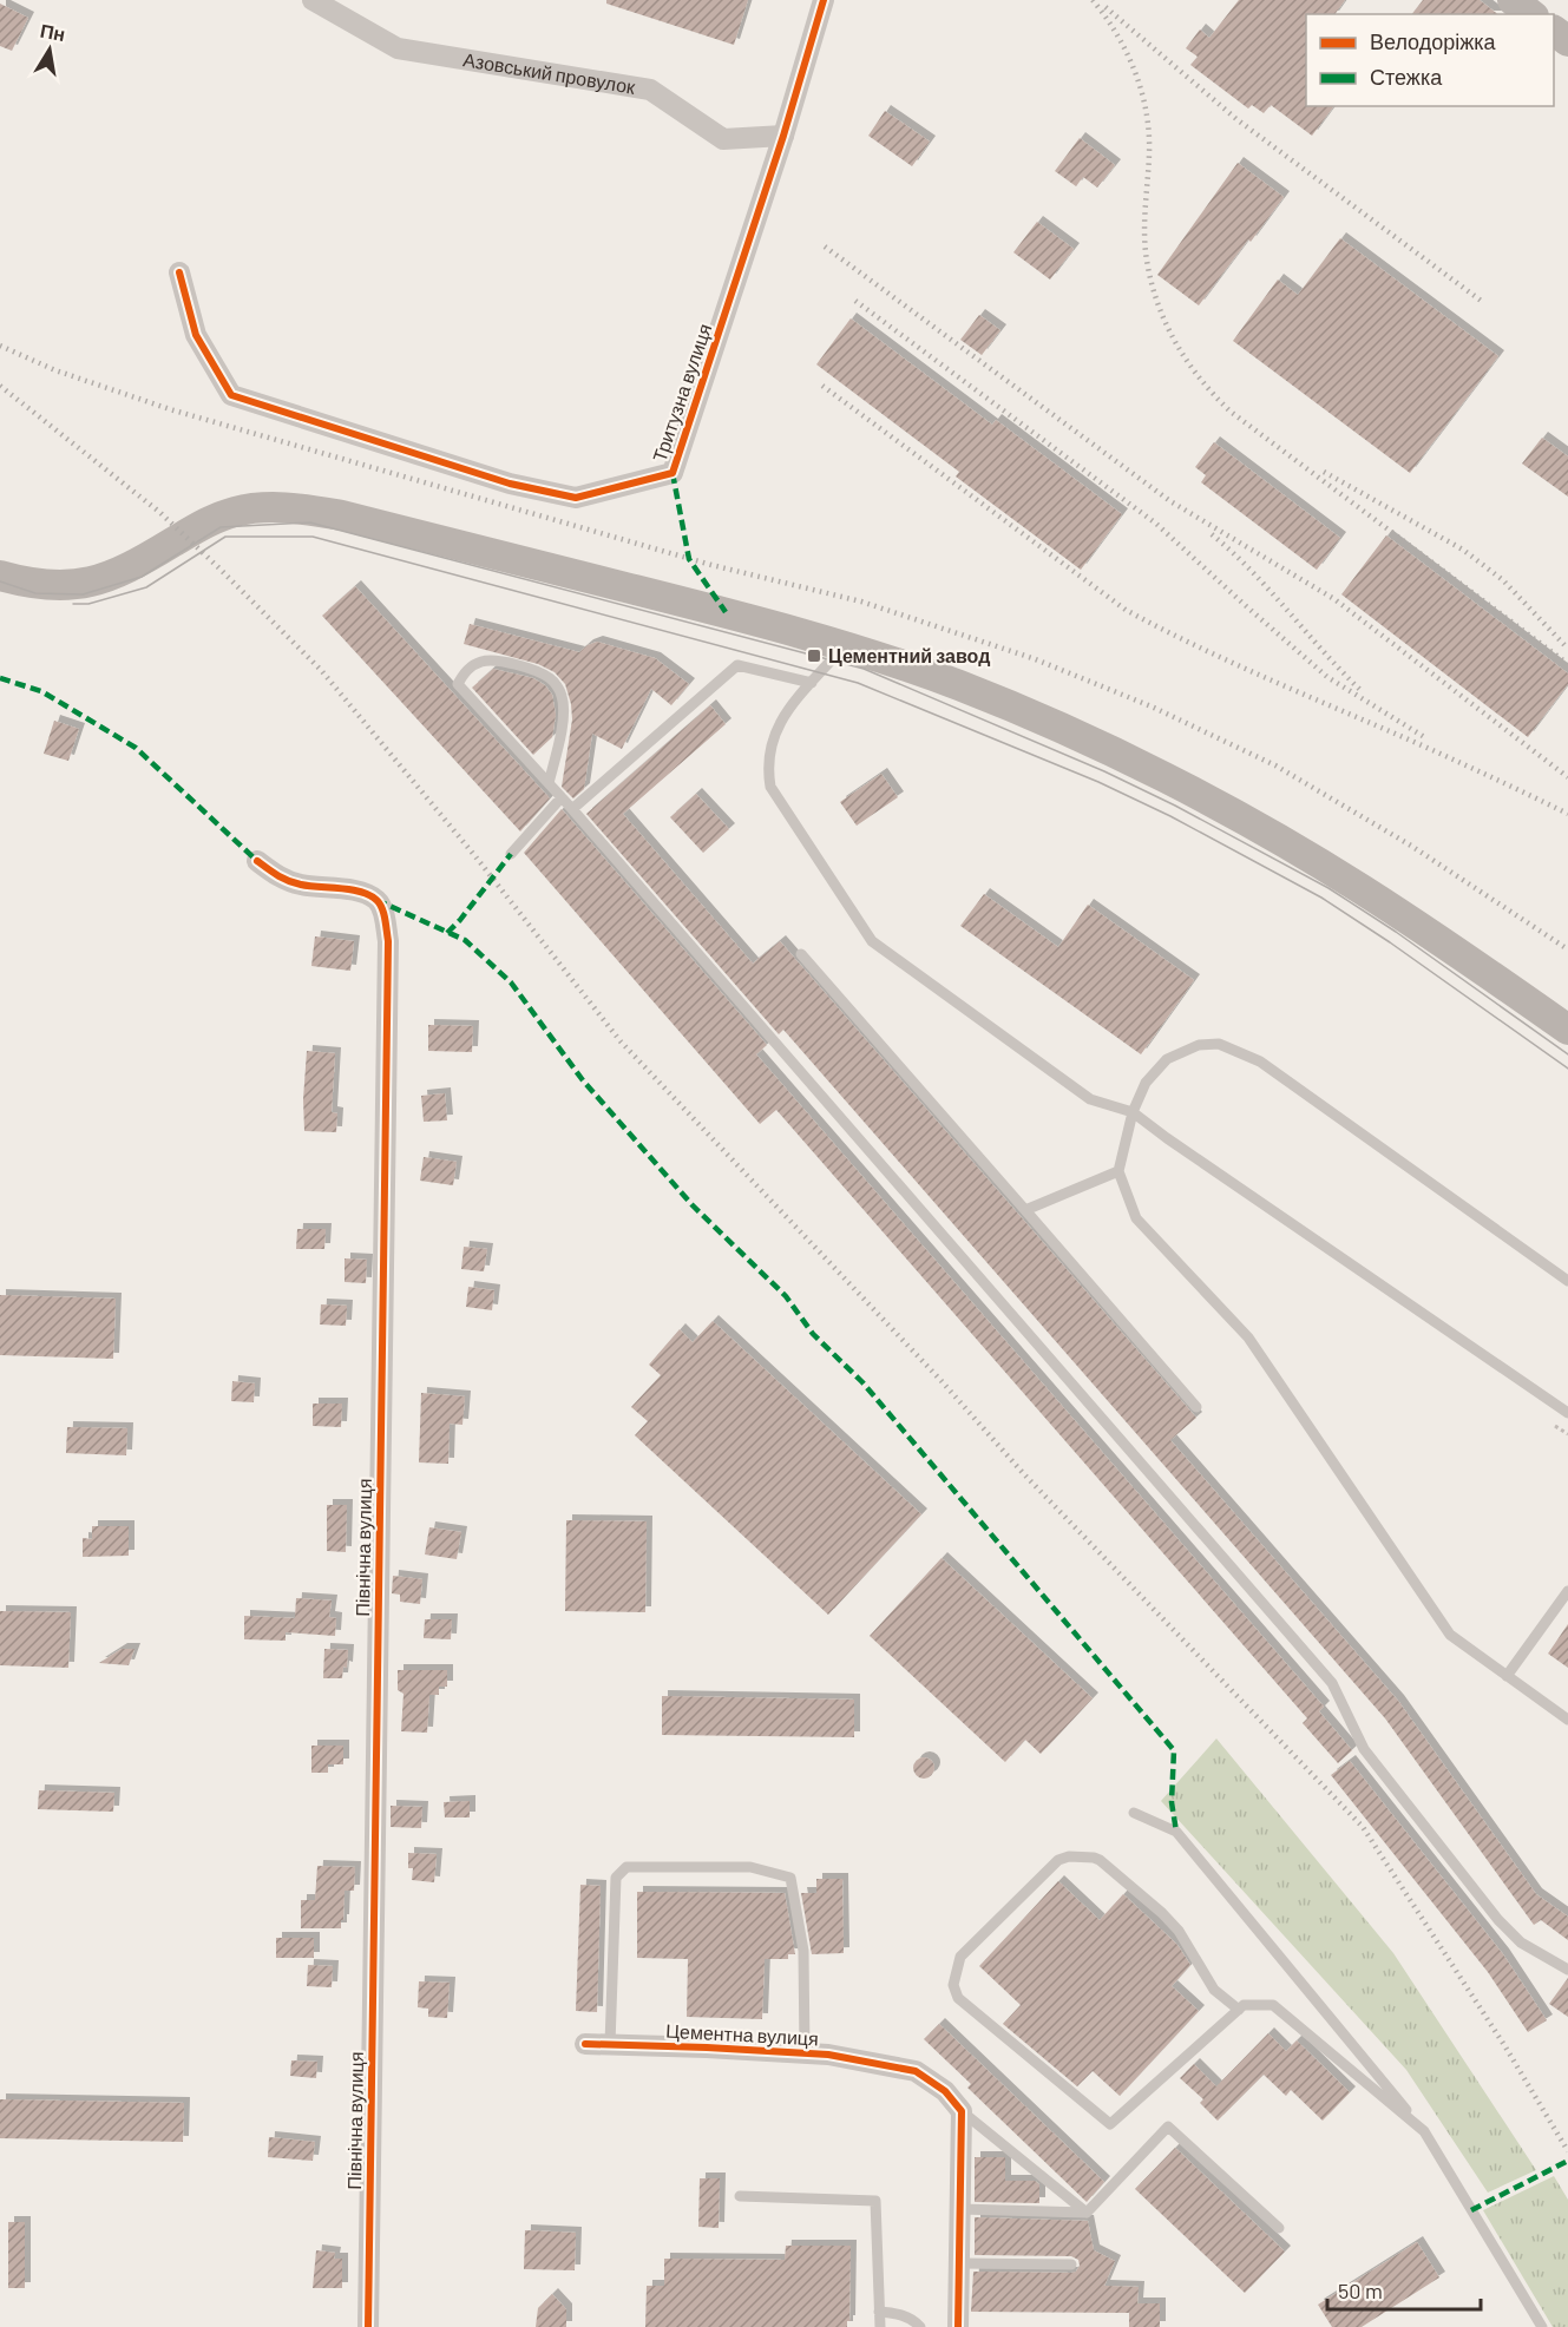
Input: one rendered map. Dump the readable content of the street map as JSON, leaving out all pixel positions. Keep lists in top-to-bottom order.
{
  "streets": {
    "street": [
      "Азовський провулок",
      "Тритузна вулиця",
      "Північна вулиця",
      "Цементна вулиця"
    ]
  },
  "crossings": [
    ["Азовський провулок", "Тритузна вулиця"]
  ],
  "places": {
    "transit": ["Цементний завод"]
  },
  "legend": ["Велодоріжка", "Стежка"],
  "scale_bar": "50 m",
  "north": "top"
}
